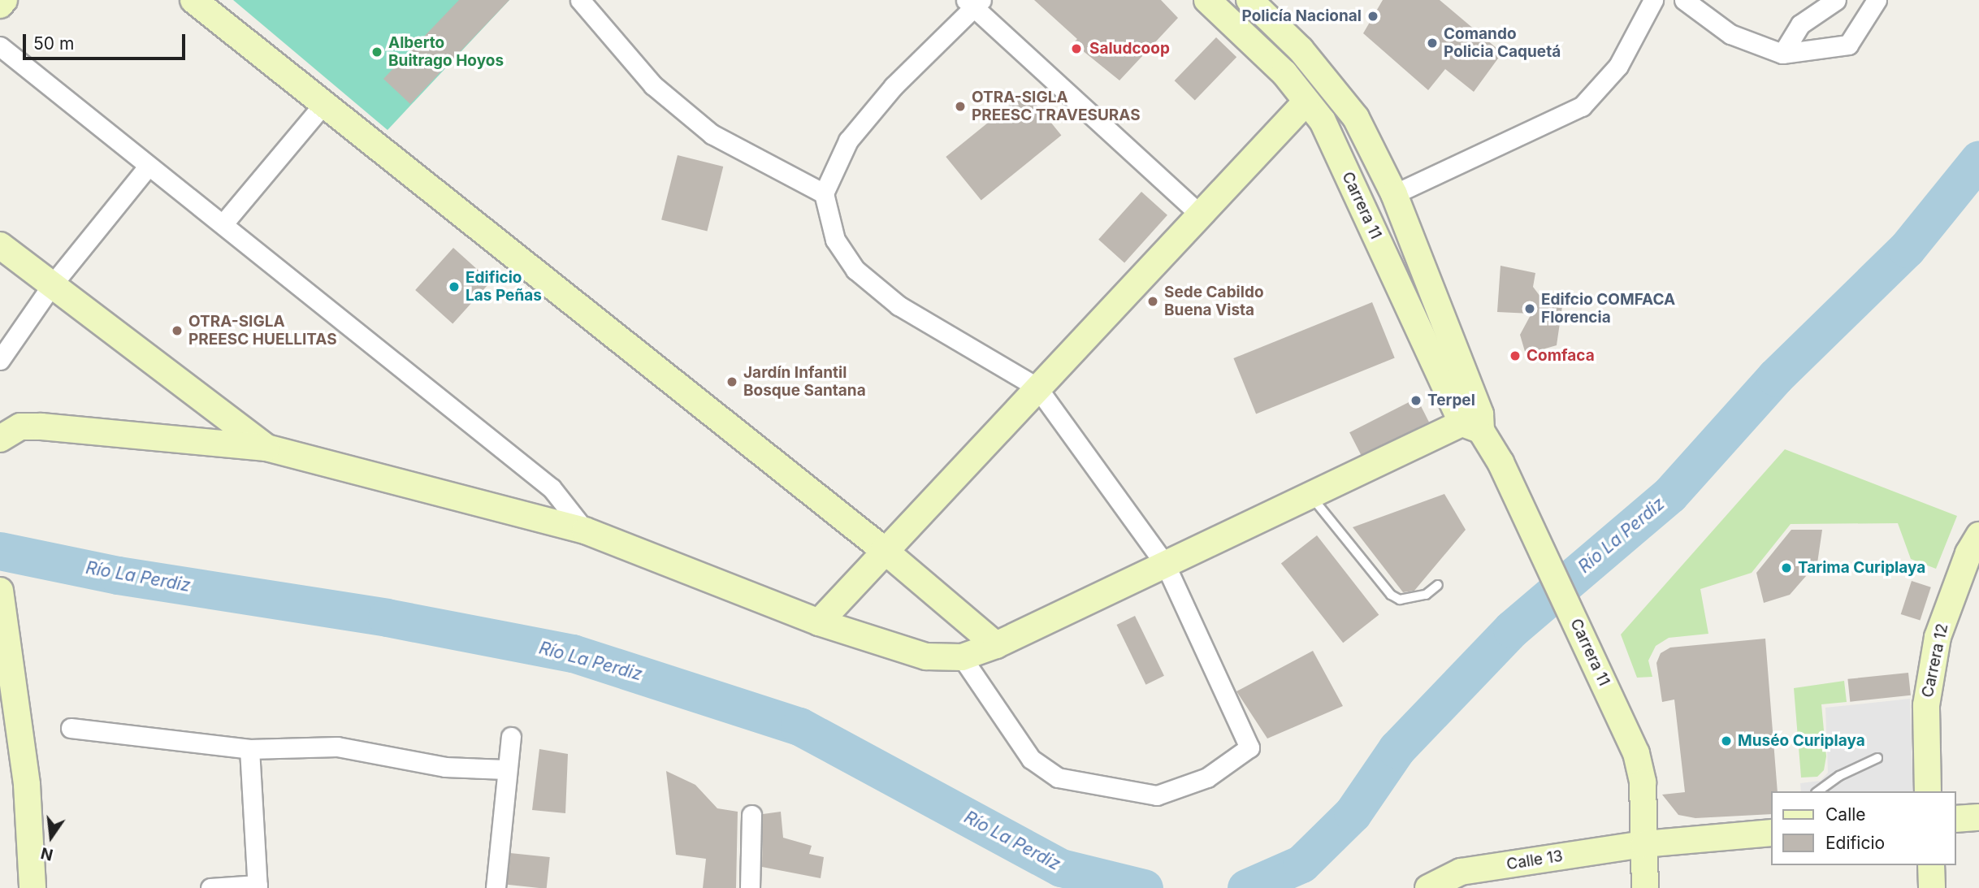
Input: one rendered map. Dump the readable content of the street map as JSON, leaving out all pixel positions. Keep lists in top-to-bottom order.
{
  "streets": {
    "street": ["Carrera 11", "Carrera 12", "Calle 13"]
  },
  "crossings": [
    ["Carrera 11", "Calle 13"]
  ],
  "water": ["Río La Perdiz"],
  "places": [
    "Policía Nacional",
    "Comando Policia Caquetá",
    "Saludcoop",
    "Alberto Buitrago Hoyos",
    "OTRA-SIGLA PREESC TRAVESURAS",
    "Edificio Las Peñas",
    "Sede Cabildo Buena Vista",
    "Edifcio COMFACA Florencia",
    "OTRA-SIGLA PREESC HUELLITAS",
    "Comfaca",
    "Jardín Infantil Bosque Santana",
    "Terpel",
    "Tarima Curiplaya",
    "Muséo Curiplaya"
  ],
  "legend": ["Calle", "Edificio"],
  "scale_bar": "50 m",
  "north": "bottom"
}
